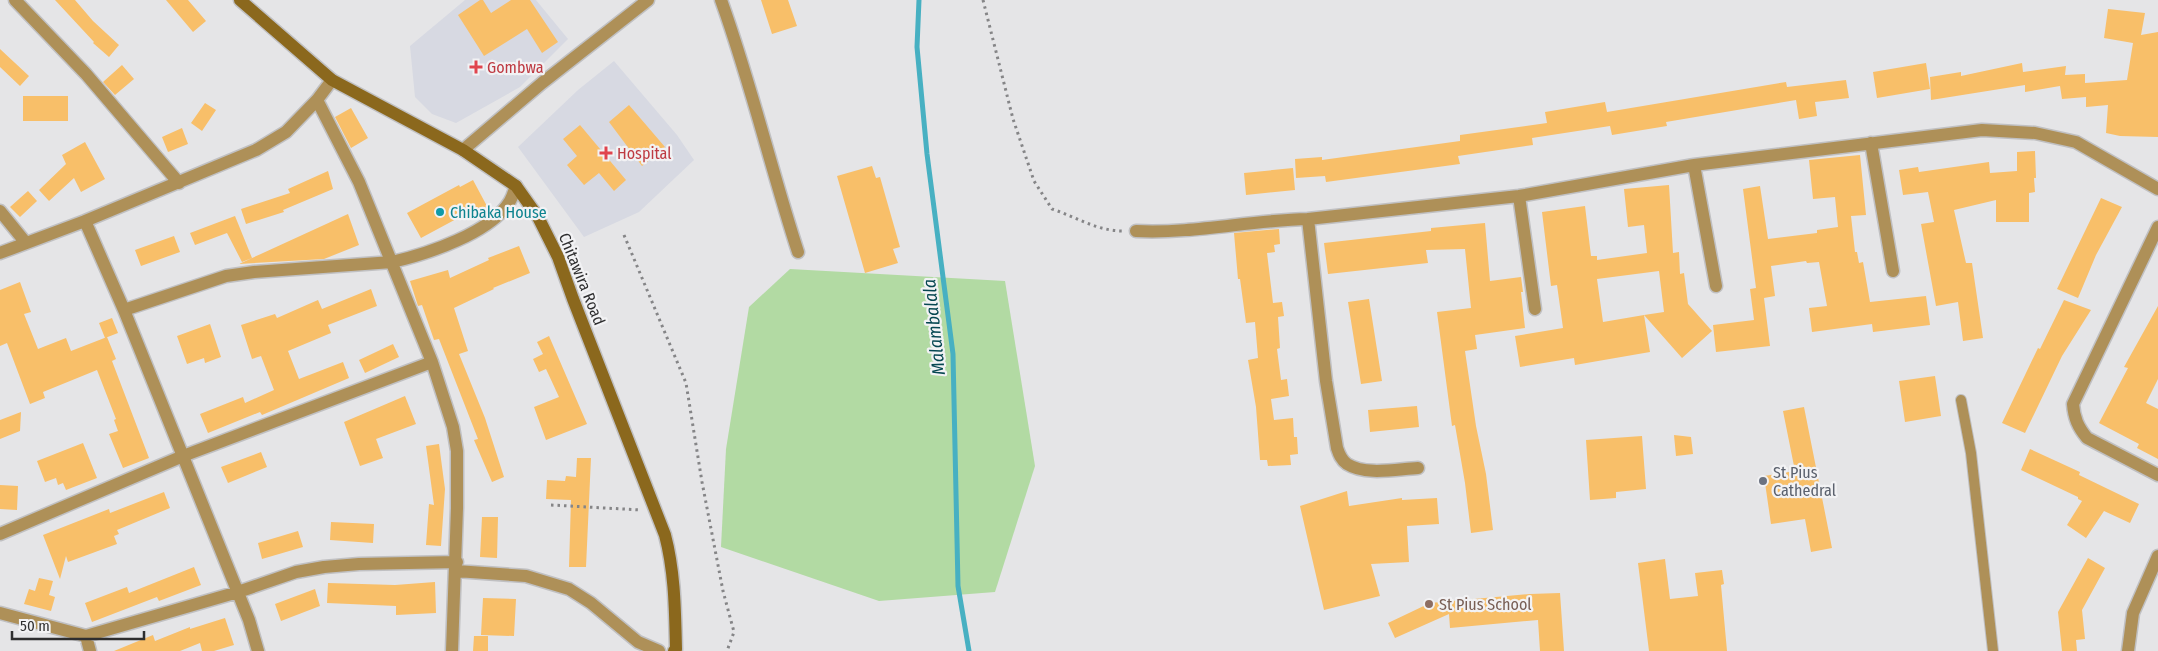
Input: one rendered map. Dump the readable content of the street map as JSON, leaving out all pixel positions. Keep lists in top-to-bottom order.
{
  "streets": {
    "street": ["Chitawira Road"]
  },
  "water": ["Malambalala"],
  "places": {
    "health": ["Gombwa", "Hospital"],
    "other": ["Chibaka House", "St Pius Cathedral", "St Pius School"]
  },
  "scale_bar": "50 m"
}
